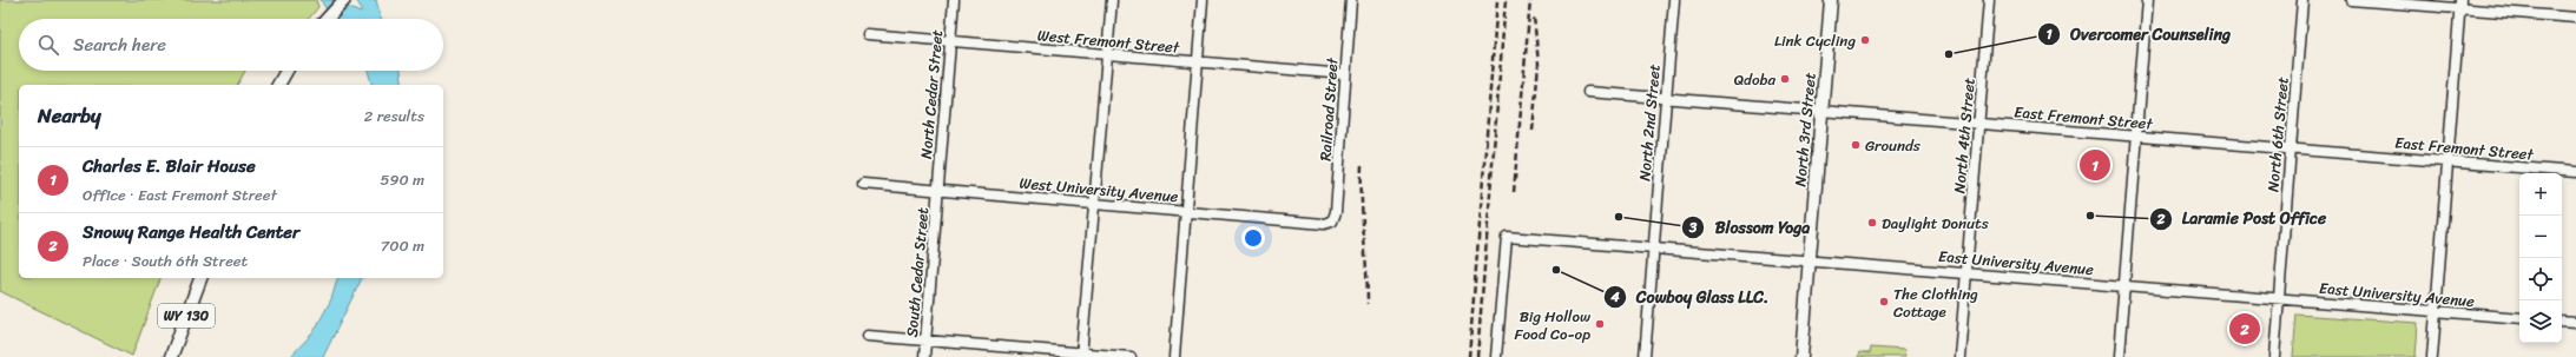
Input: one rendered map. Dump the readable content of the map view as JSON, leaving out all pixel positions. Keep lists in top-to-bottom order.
{
  "streets": {
    "main road": ["North 3rd Street", "WY 130"],
    "street": [
      "West Fremont Street",
      "North Cedar Street",
      "Railroad Street",
      "East Fremont Street",
      "North 2nd Street",
      "North 6th Street",
      "North 4th Street",
      "West University Avenue",
      "East University Avenue",
      "South Cedar Street"
    ]
  },
  "crossings": [
    ["West Fremont Street", "North Cedar Street"],
    ["West Fremont Street", "Railroad Street"],
    ["North Cedar Street", "West University Avenue"],
    ["North Cedar Street", "South Cedar Street"],
    ["Railroad Street", "West University Avenue"],
    ["East Fremont Street", "North 2nd Street"],
    ["East Fremont Street", "North 3rd Street"],
    ["East Fremont Street", "North 6th Street"],
    ["East Fremont Street", "North 4th Street"],
    ["North 2nd Street", "East University Avenue"],
    ["North 3rd Street", "East University Avenue"],
    ["North 6th Street", "East University Avenue"],
    ["North 4th Street", "East University Avenue"],
    ["West University Avenue", "South Cedar Street"]
  ],
  "places": [
    "Link Cycling",
    "Overcomer Counseling",
    "Qdoba",
    "Grounds",
    "Laramie Post Office",
    "Blossom Yoga",
    "Daylight Donuts",
    "Cowboy Glass LLC.",
    "The Clothing Cottage",
    "Big Hollow Food Co-op"
  ],
  "page": {
    "search": "Search here",
    "heading": ["Nearby", "2 results"],
    "list": [
      {
        "mark": "1",
        "name": "Charles E. Blair House",
        "note": "Office · East Fremont Street",
        "value": "590 m"
      },
      {
        "mark": "2",
        "name": "Snowy Range Health Center",
        "note": "Place · South 6th Street",
        "value": "700 m"
      }
    ],
    "pins": ["1", "2"],
    "map_buttons": ["+", "−"]
  }
}
